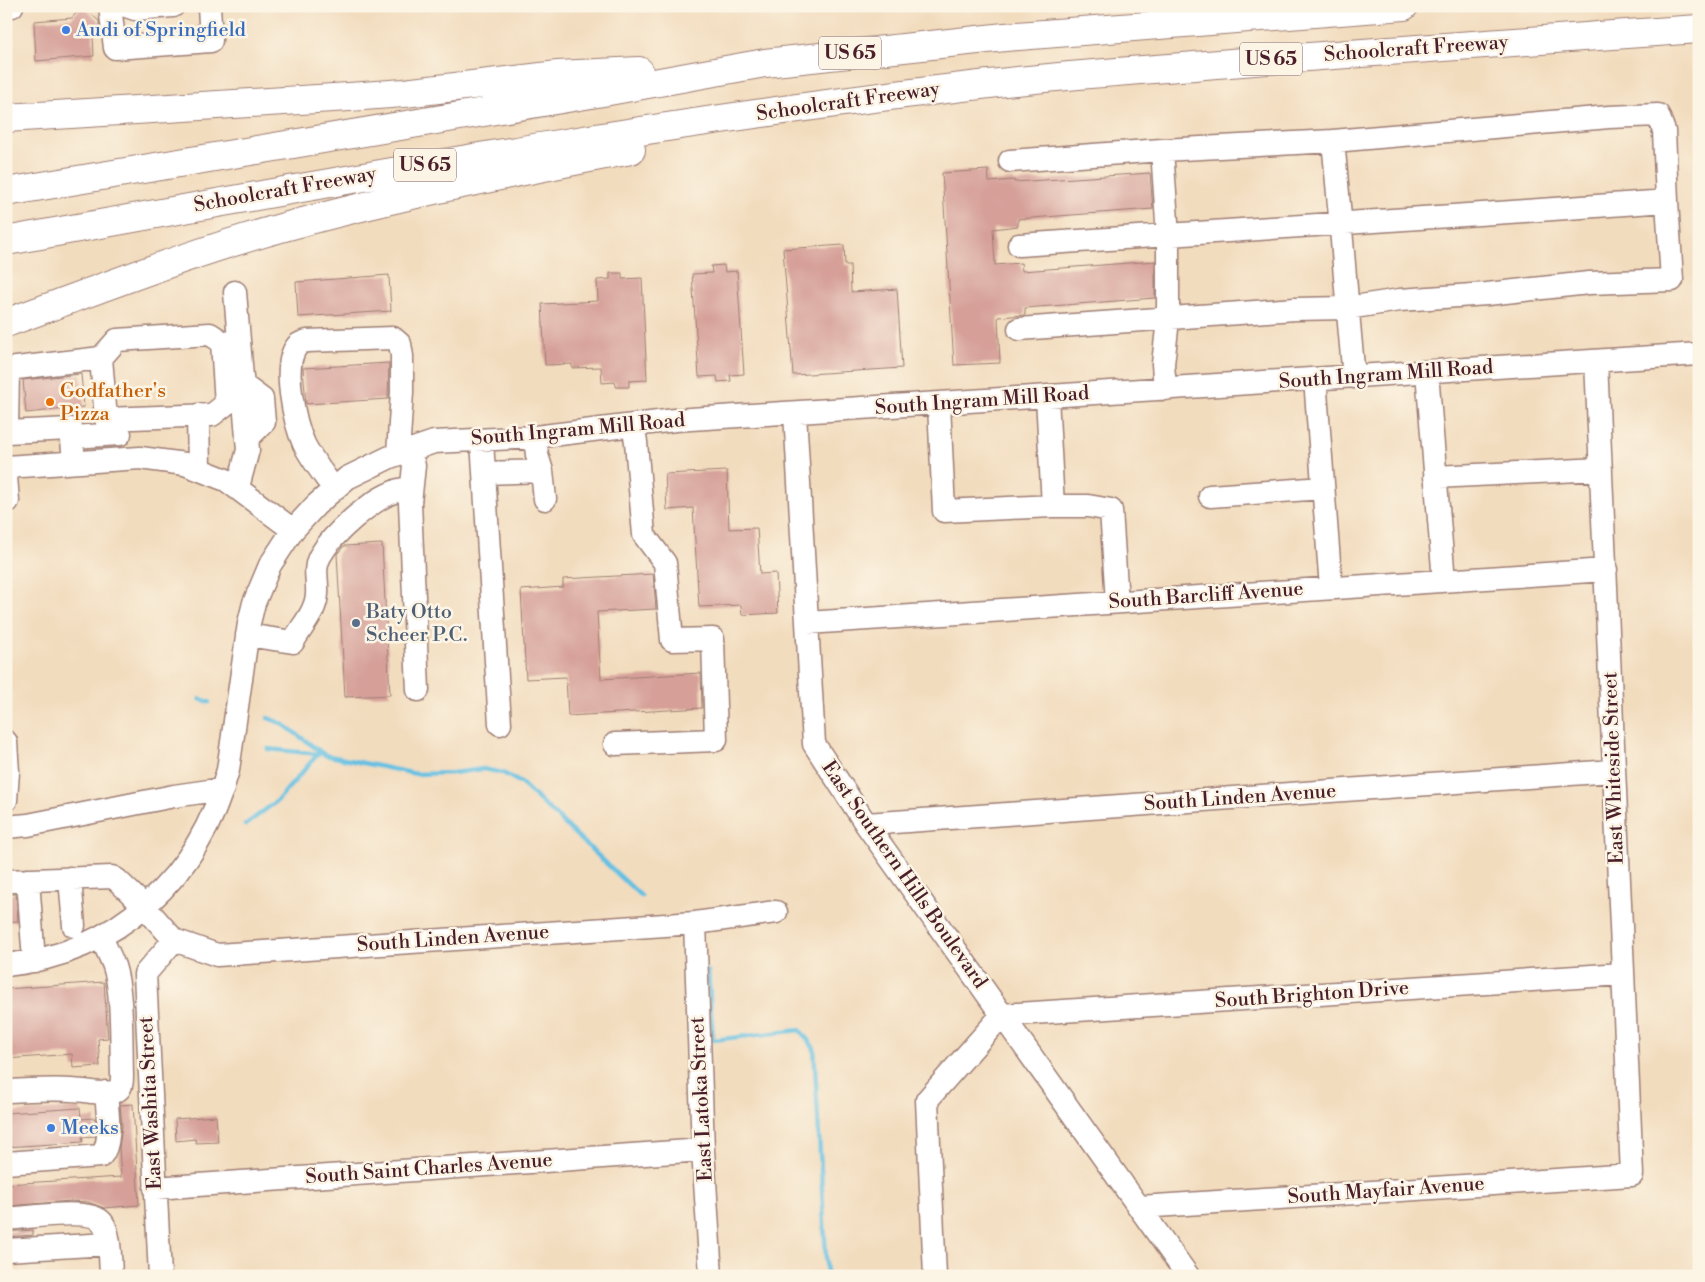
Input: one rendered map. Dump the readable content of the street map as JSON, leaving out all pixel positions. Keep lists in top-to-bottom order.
{
  "streets": {
    "highway": ["Schoolcraft Freeway", "US 65"],
    "street": [
      "South Ingram Mill Road",
      "South Barcliff Avenue",
      "East Whiteside Street",
      "South Linden Avenue",
      "East Southern Hills Boulevard",
      "South Brighton Drive",
      "East Latoka Street",
      "East Washita Street",
      "South Saint Charles Avenue",
      "South Mayfair Avenue"
    ]
  },
  "crossings": [
    ["South Ingram Mill Road", "East Whiteside Street"],
    ["South Ingram Mill Road", "South Linden Avenue"],
    ["South Ingram Mill Road", "East Southern Hills Boulevard"],
    ["South Barcliff Avenue", "East Whiteside Street"],
    ["South Barcliff Avenue", "East Southern Hills Boulevard"],
    ["East Whiteside Street", "South Linden Avenue"],
    ["East Whiteside Street", "South Brighton Drive"],
    ["East Whiteside Street", "South Mayfair Avenue"],
    ["South Linden Avenue", "East Southern Hills Boulevard"],
    ["South Linden Avenue", "East Latoka Street"],
    ["South Linden Avenue", "East Washita Street"],
    ["East Southern Hills Boulevard", "South Brighton Drive"],
    ["East Southern Hills Boulevard", "South Mayfair Avenue"],
    ["East Latoka Street", "South Saint Charles Avenue"],
    ["East Washita Street", "South Saint Charles Avenue"]
  ],
  "places": [
    "Audi of Springfield",
    "Godfather's Pizza",
    "Baty Otto Scheer P.C.",
    "Meeks"
  ]
}
